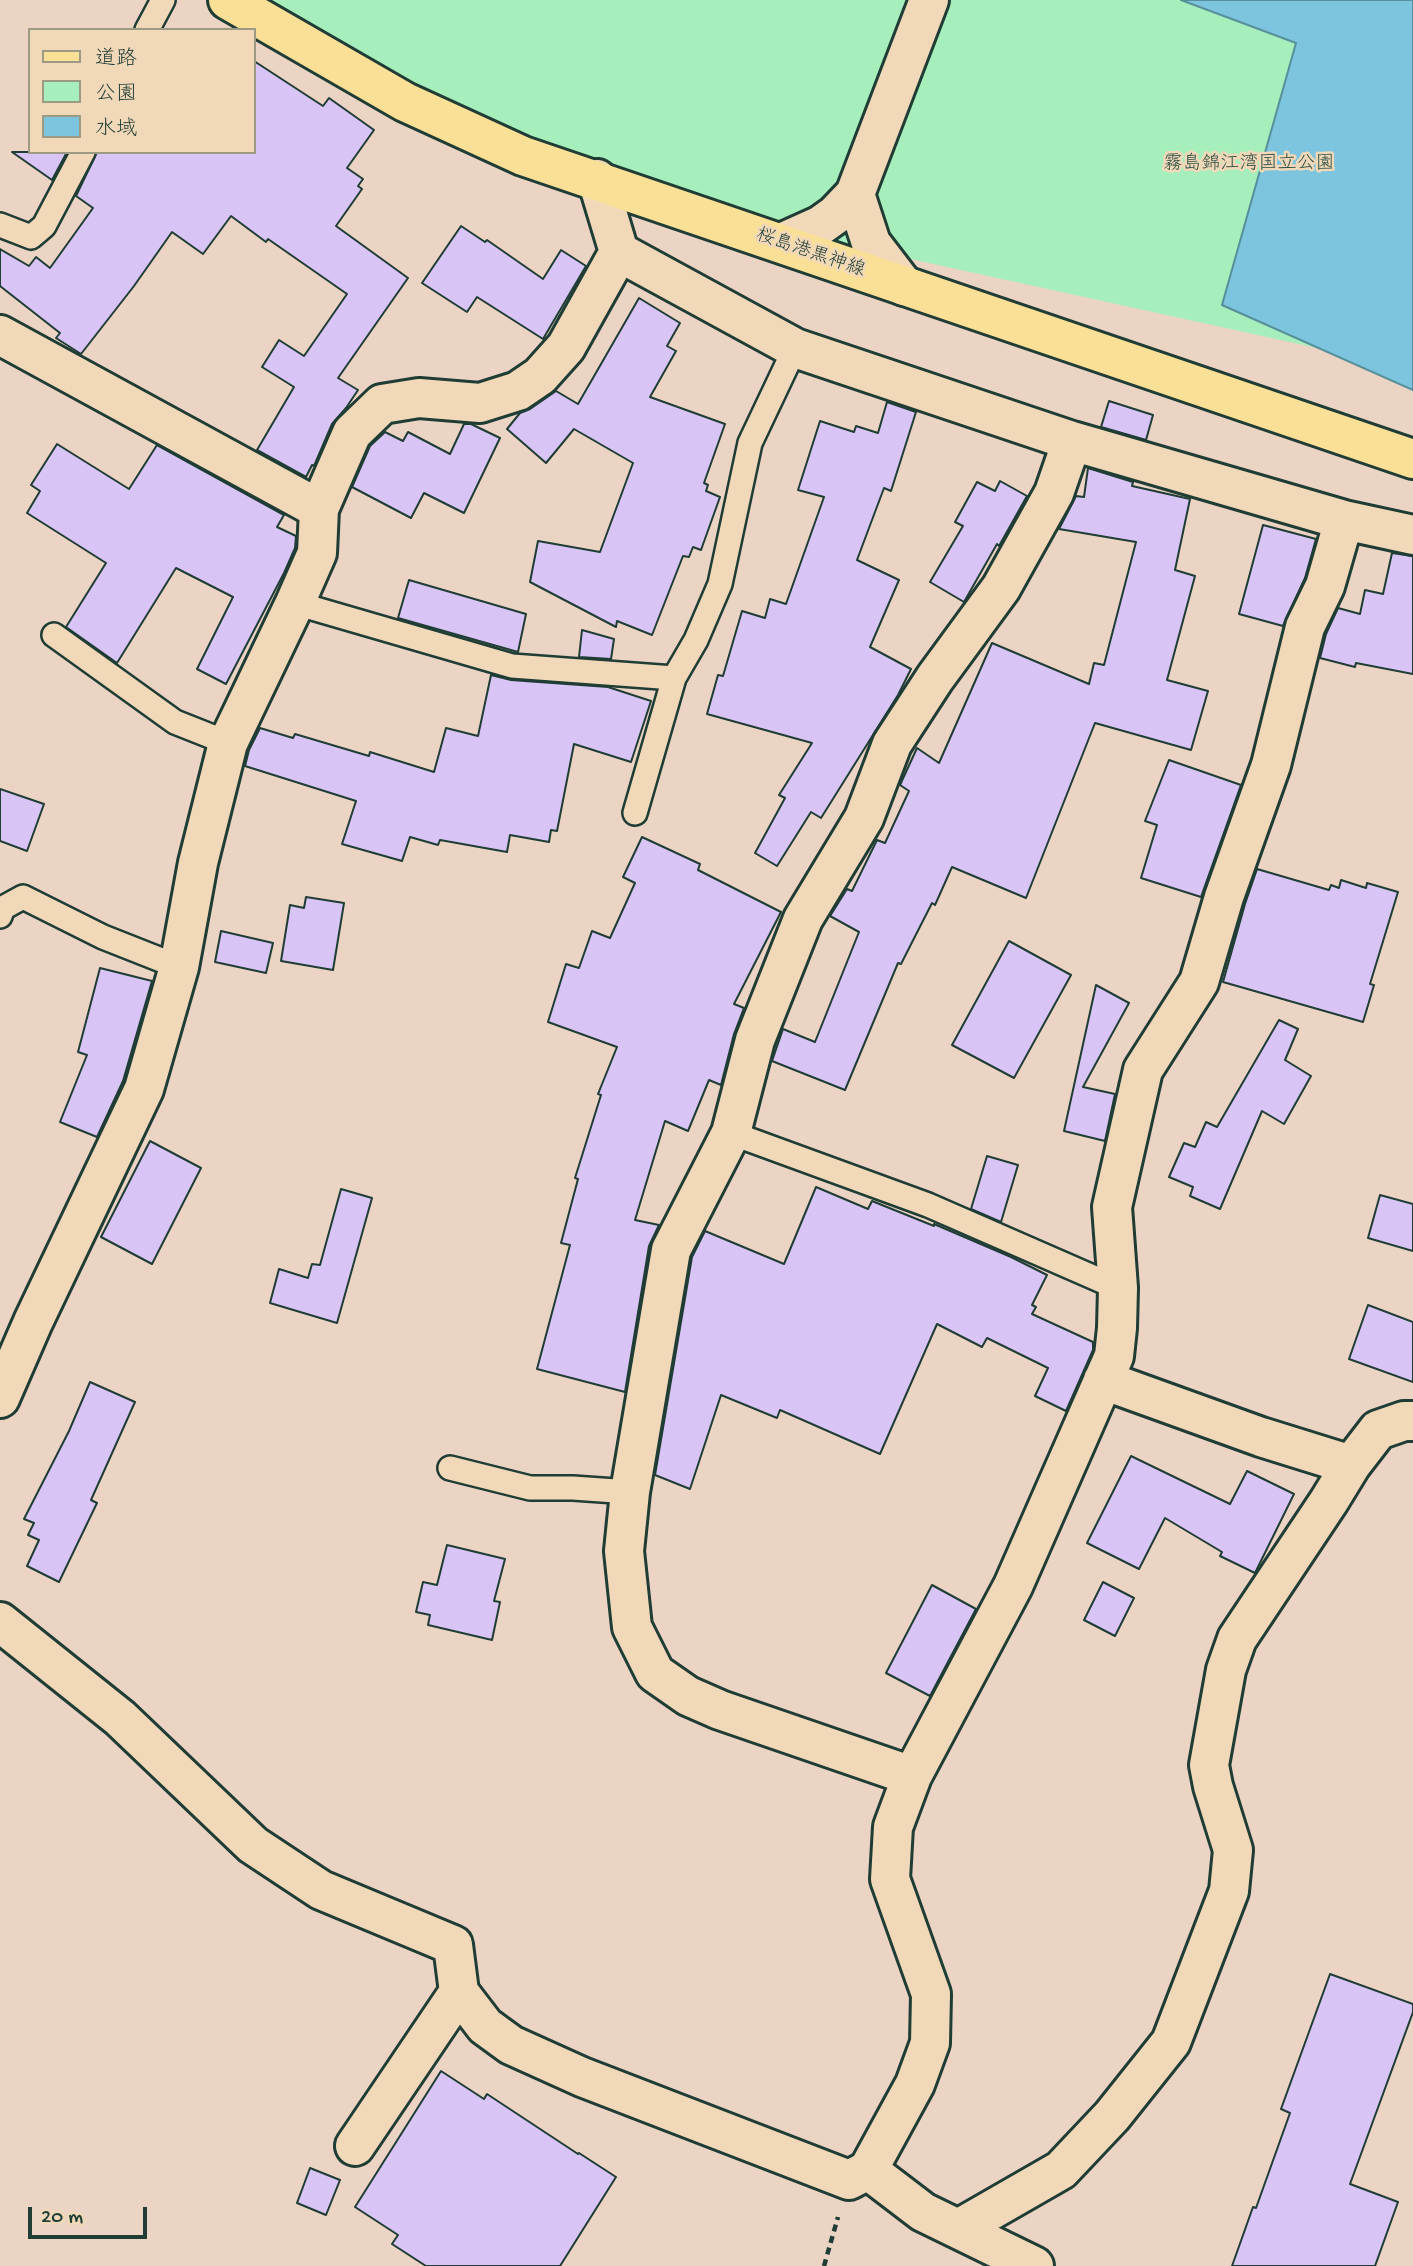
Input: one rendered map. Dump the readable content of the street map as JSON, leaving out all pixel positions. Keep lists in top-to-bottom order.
{
  "streets": {
    "main road": ["桜島港黒神線"]
  },
  "parks": ["霧島錦江湾国立公園"],
  "legend": ["道路", "公園", "水域"],
  "scale_bar": "20 m"
}
